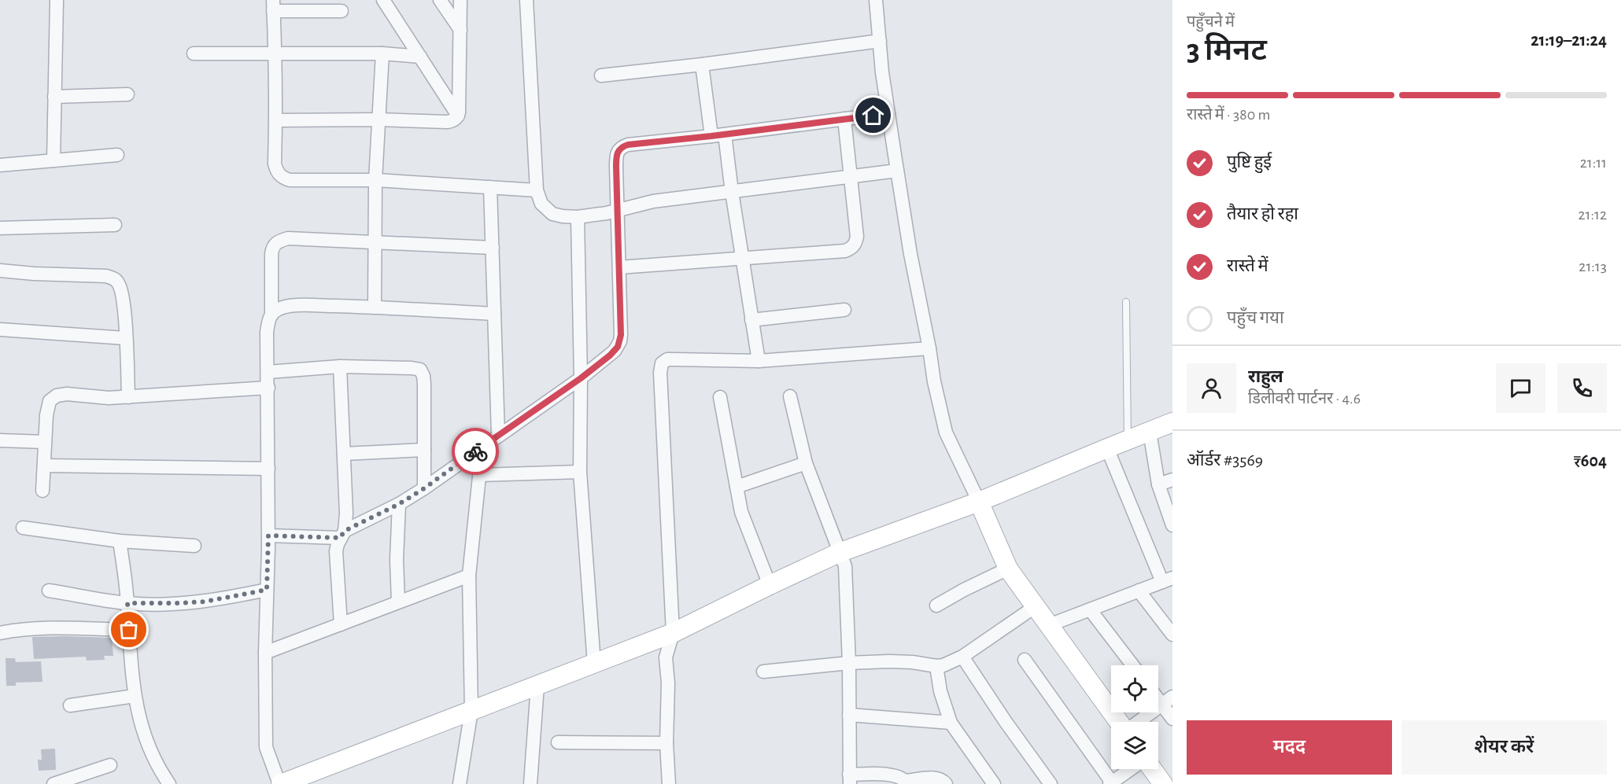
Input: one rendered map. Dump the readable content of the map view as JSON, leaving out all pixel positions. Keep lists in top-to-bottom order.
{
  "page": {
    "heading": ["3 मिनट", "पहुँचने में", "21:19–21:24"],
    "panel": [
      "राहुल",
      "डिलीवरी पार्टनर · 4.6",
      "ऑर्डर #3569",
      "₹604"
    ],
    "bar": "रास्ते में · 380 m",
    "list": [
      ["पुष्टि हुई", "21:11"],
      ["तैयार हो रहा", "21:12"],
      ["रास्ते में", "21:13"],
      "पहुँच गया"
    ],
    "buttons": ["मदद", "शेयर करें"]
  }
}
